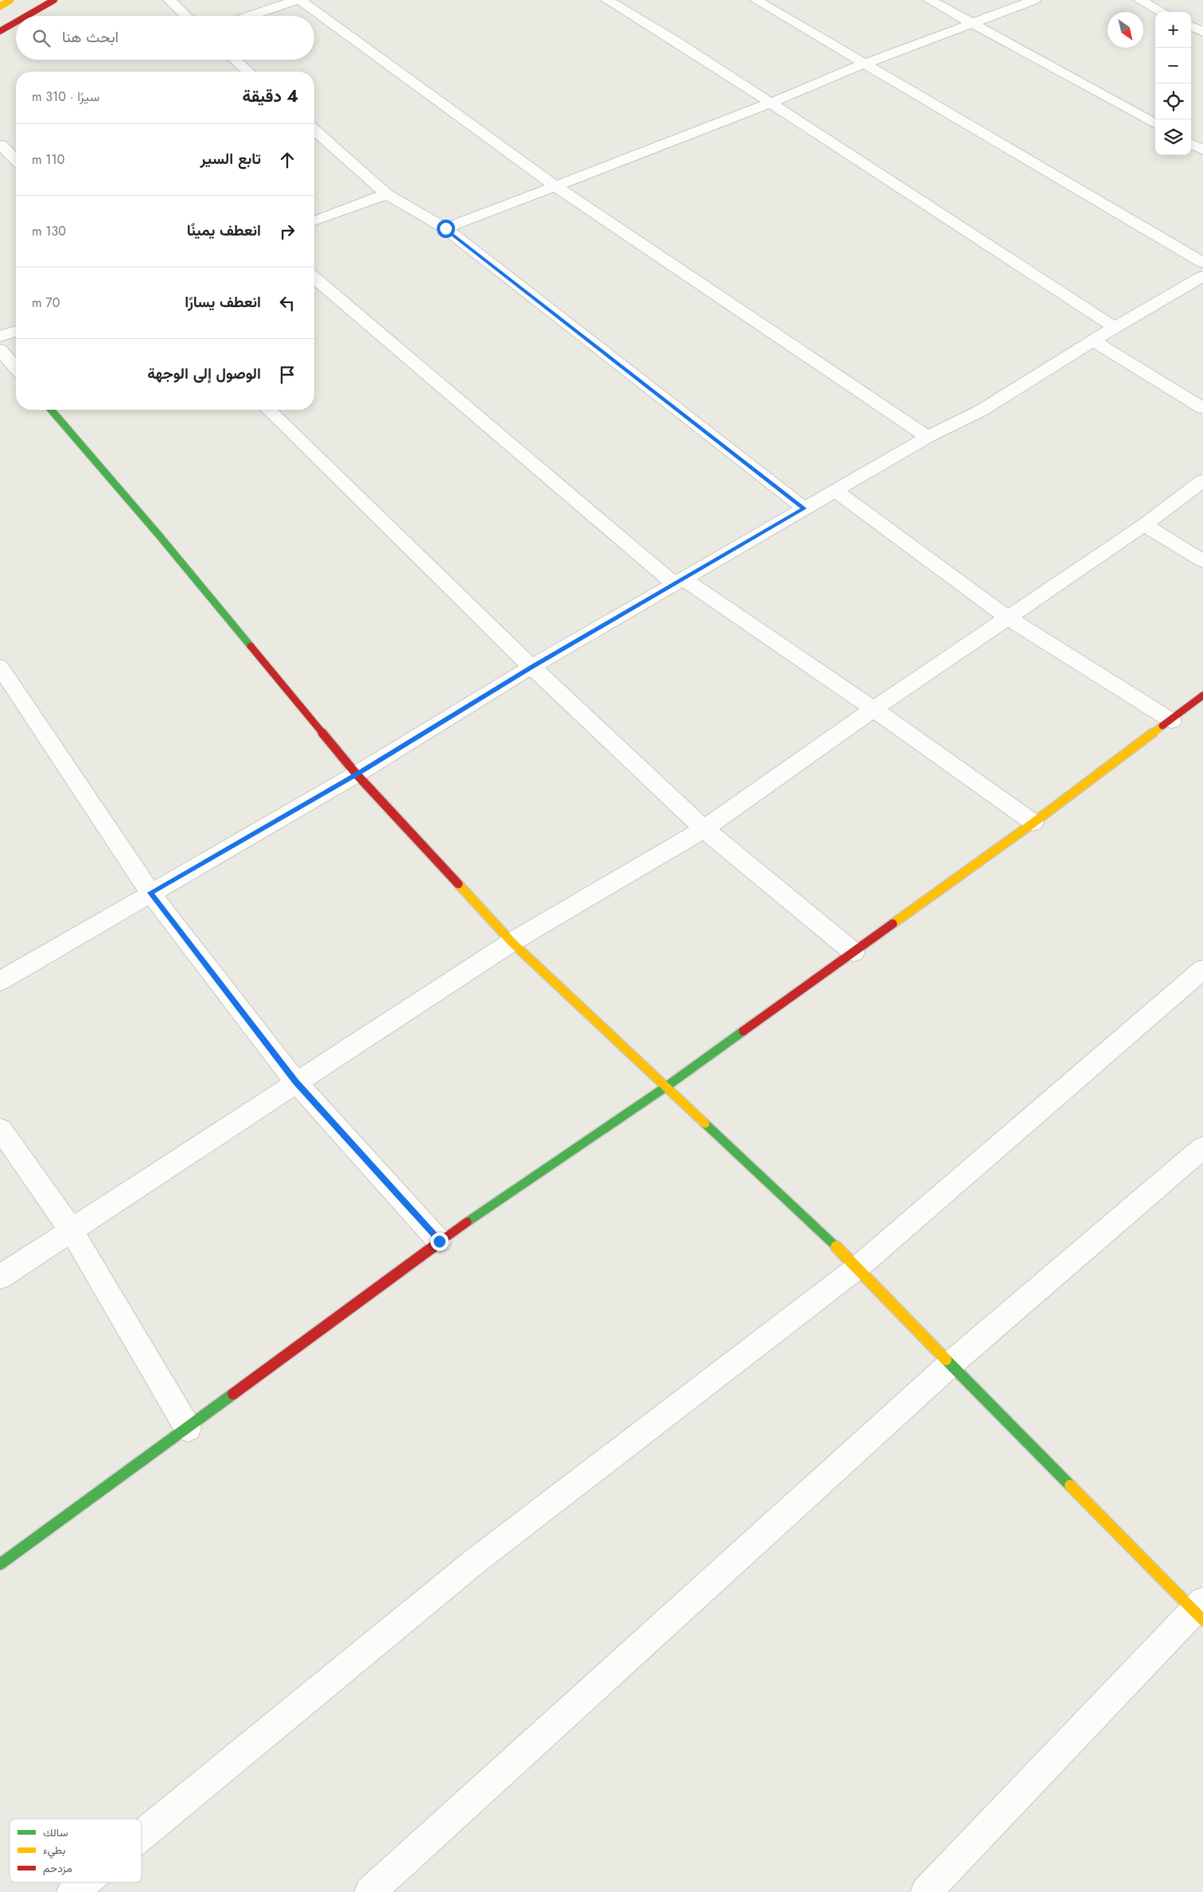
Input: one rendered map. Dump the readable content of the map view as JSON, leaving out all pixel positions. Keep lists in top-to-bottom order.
{
  "legend": ["سالك", "بطيء", "مزدحم"],
  "north": "bottom right",
  "page": {
    "map_buttons": ["+", "−"],
    "search": "ابحث هنا",
    "heading": ["4 دقيقة", "سيرًا · 310 m"],
    "list": [
      ["تابع السير", "110 m"],
      ["انعطف يمينًا", "130 m"],
      ["انعطف يسارًا", "70 m"],
      "الوصول إلى الوجهة"
    ]
  }
}
